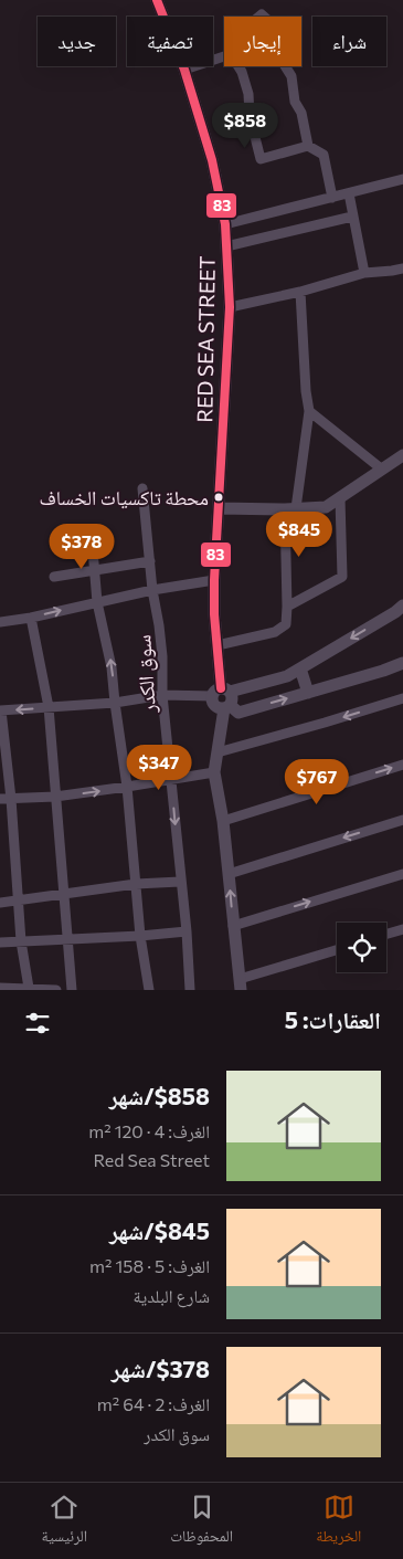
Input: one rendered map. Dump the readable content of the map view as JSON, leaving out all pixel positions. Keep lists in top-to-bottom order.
{
  "streets": {
    "street": ["RED SEA STREET", "سوق الكدر"]
  },
  "places": ["محطة تاكسيات الخساف"],
  "lines": ["transit line 83"],
  "page": {
    "chip": [
      "شراء",
      "إيجار",
      "تصفية",
      "جديد"
    ],
    "price": [
      "$858",
      "$845",
      "$378",
      "$347",
      "$767"
    ],
    "heading": "العقارات: 5",
    "list": [
      {
        "name": "$858/شهر",
        "note": "الغرف: 4 · 120 m² · Red Sea Street"
      },
      {
        "name": "$845/شهر",
        "note": "الغرف: 5 · 158 m² · شارع البلدية"
      },
      {
        "name": "$378/شهر",
        "note": "الغرف: 2 · 64 m² · سوق الكدر"
      }
    ],
    "tabs": ["الخريطة", "المحفوظات", "الرئيسية"]
  }
}
